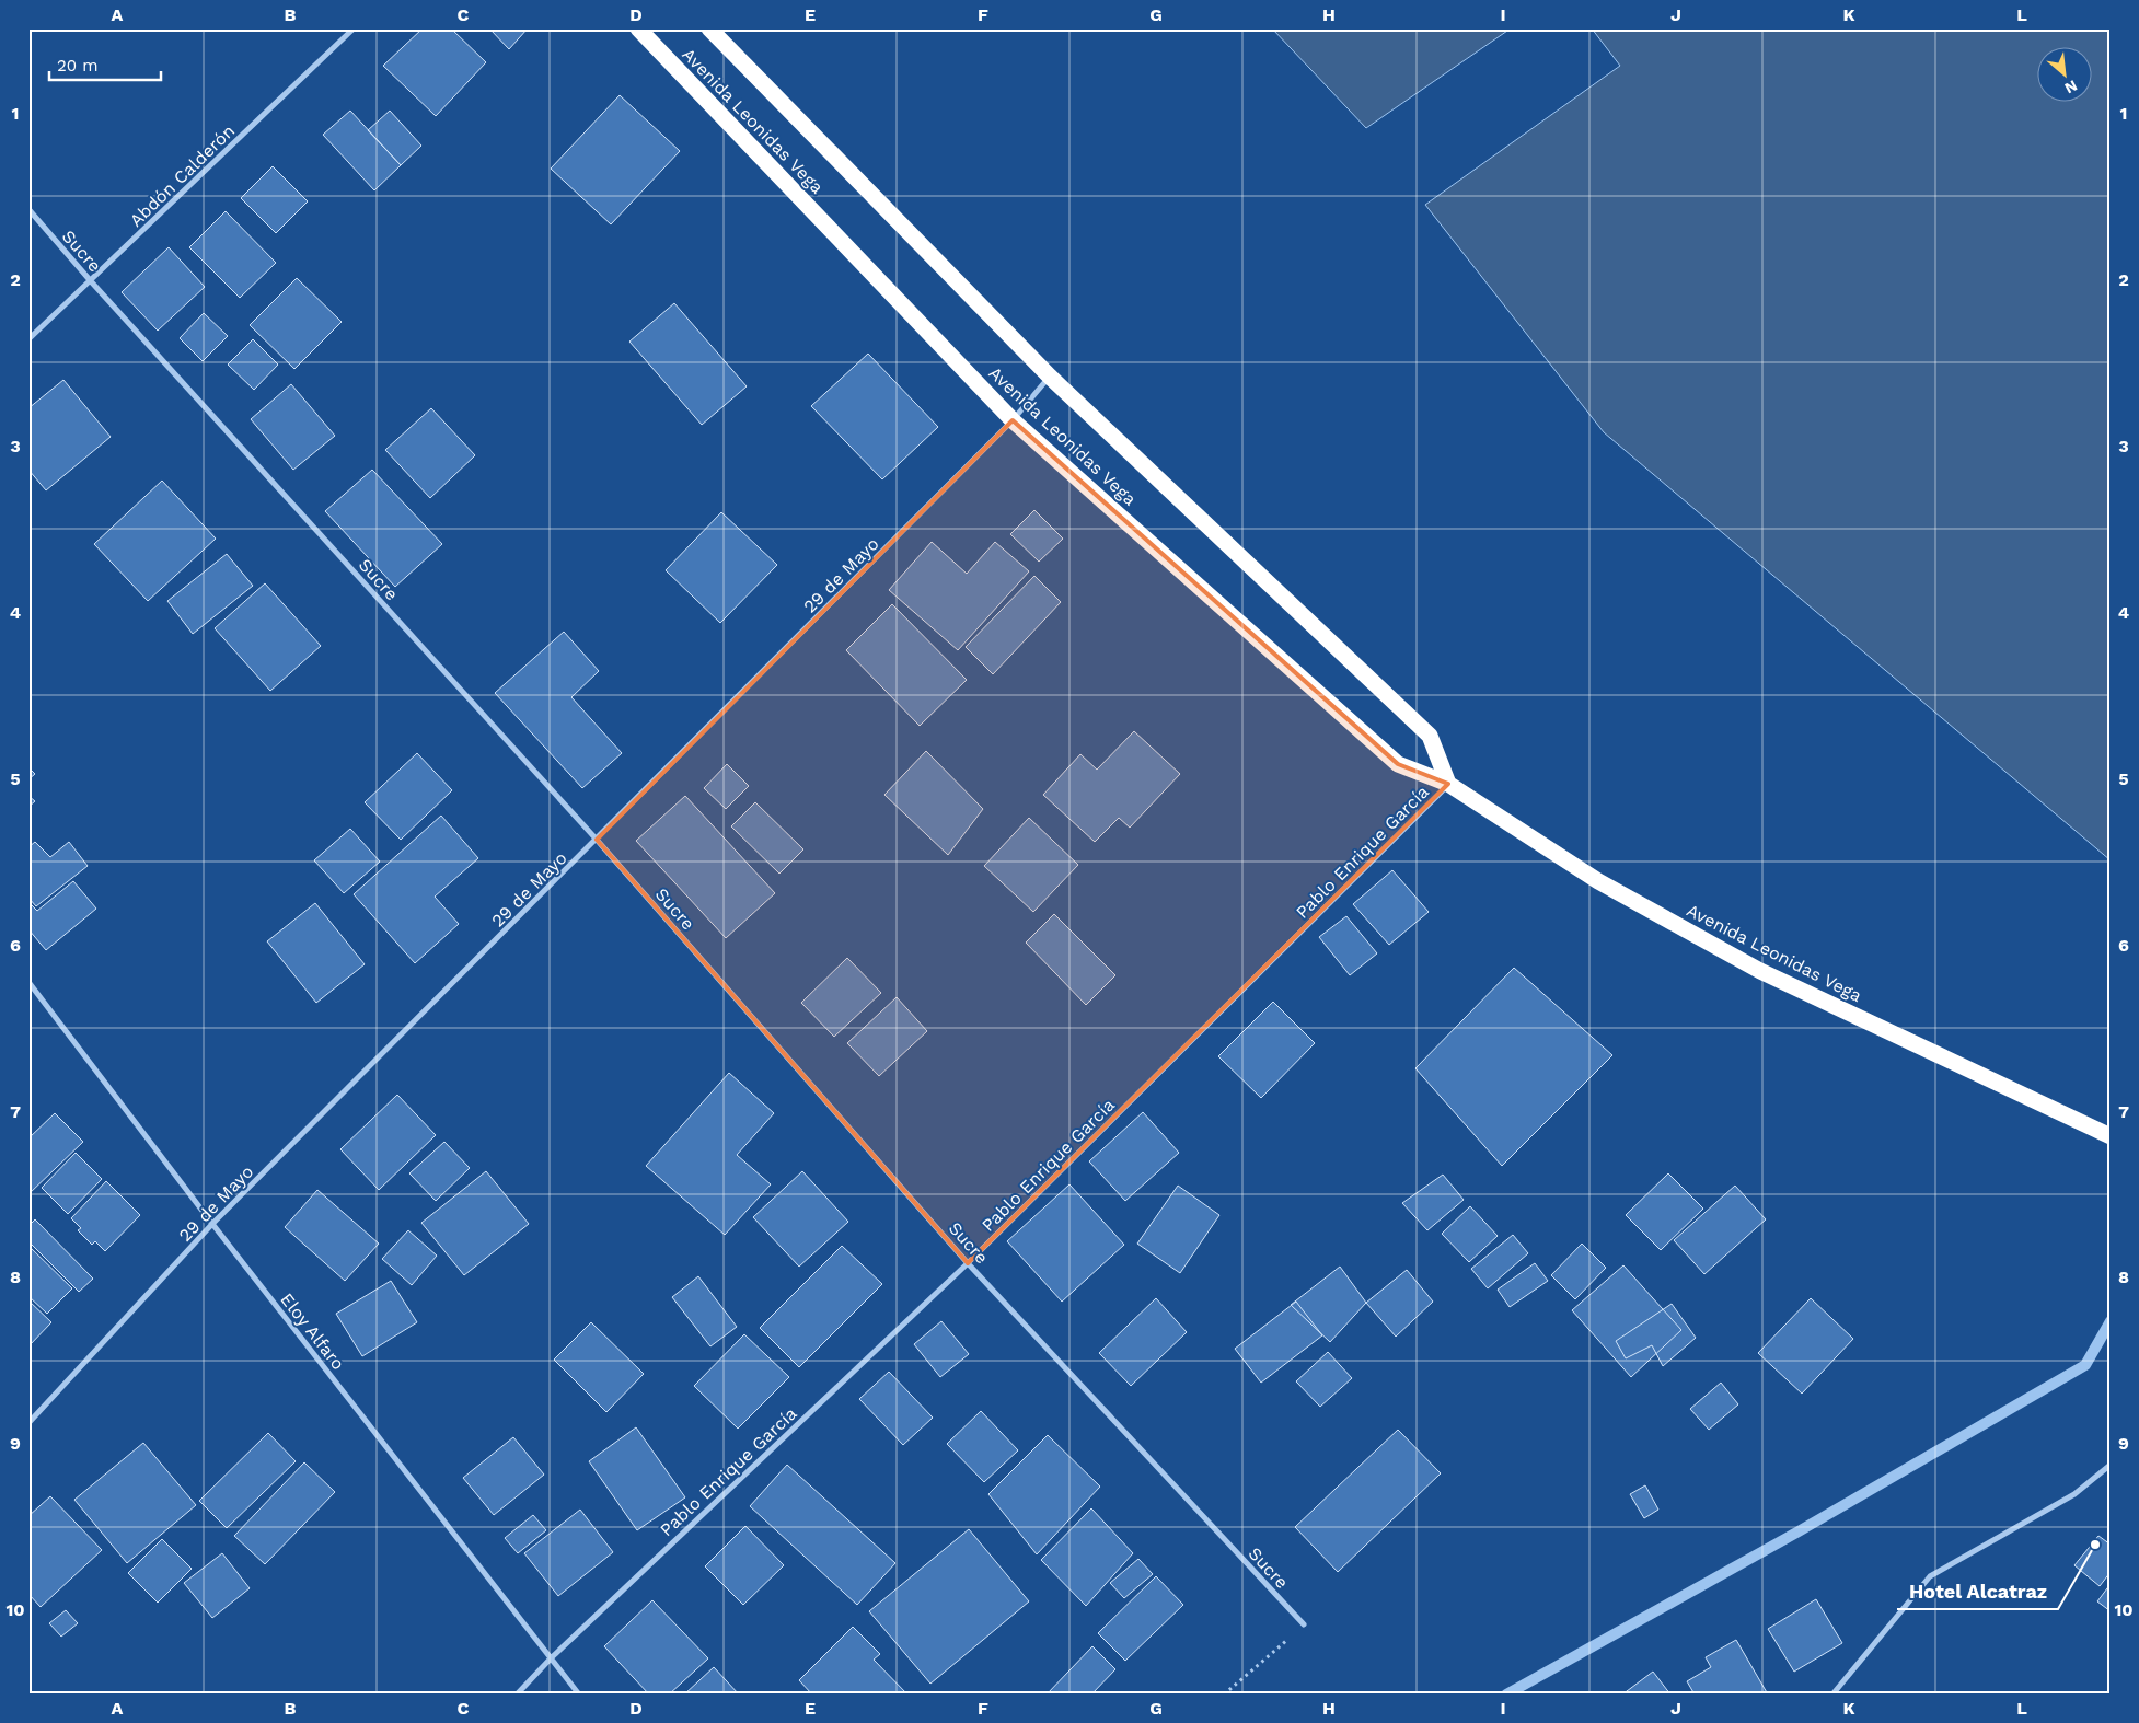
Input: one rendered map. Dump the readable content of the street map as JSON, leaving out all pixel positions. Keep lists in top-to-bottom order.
{
  "streets": {
    "highway": ["Avenida Leonidas Vega"],
    "street": [
      "Abdón Calderón",
      "Sucre",
      "29 de Mayo",
      "Pablo Enrique García",
      "Eloy Alfaro"
    ]
  },
  "crossings": [
    ["Avenida Leonidas Vega", "29 de Mayo"],
    ["Avenida Leonidas Vega", "Pablo Enrique García"],
    ["Abdón Calderón", "Sucre"],
    ["Sucre", "29 de Mayo"],
    ["Sucre", "Pablo Enrique García"],
    ["29 de Mayo", "Eloy Alfaro"],
    ["Pablo Enrique García", "Eloy Alfaro"]
  ],
  "places": ["Hotel Alcatraz"],
  "scale_bar": "20 m",
  "north": "bottom right",
  "grid": {
    "columns": [
      "A",
      "B",
      "C",
      "D",
      "E",
      "F",
      "G",
      "H",
      "I",
      "J",
      "K",
      "L"
    ],
    "rows": [
      "1",
      "2",
      "3",
      "4",
      "5",
      "6",
      "7",
      "8",
      "9",
      "10"
    ]
  }
}
